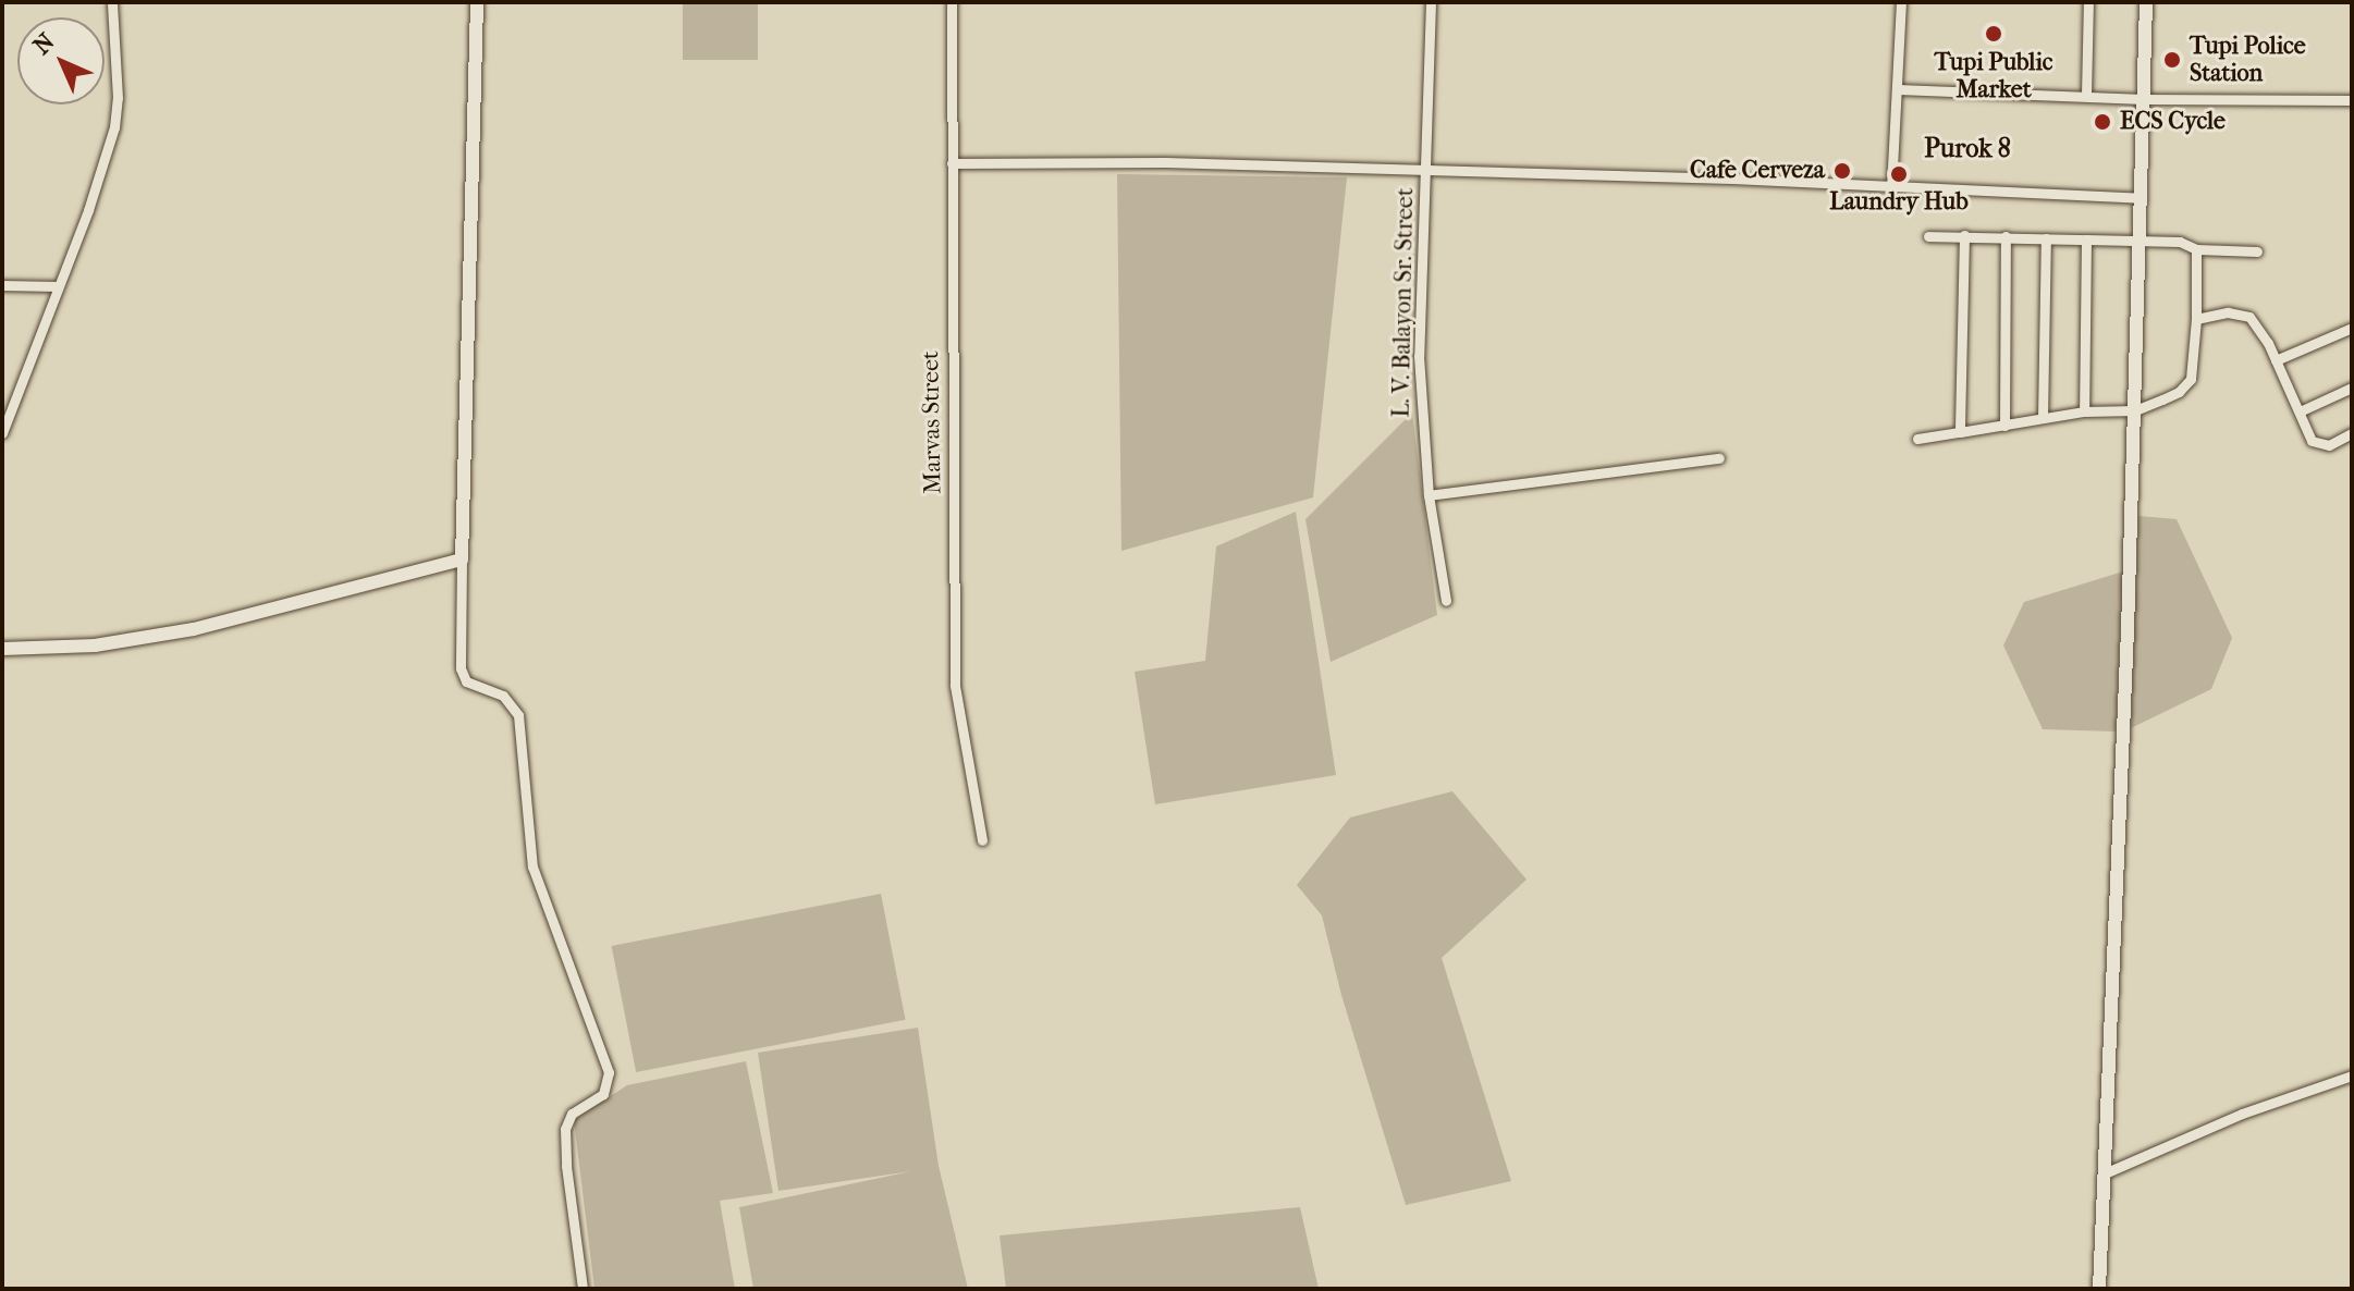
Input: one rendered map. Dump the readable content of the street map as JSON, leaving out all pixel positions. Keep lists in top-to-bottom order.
{
  "streets": {
    "street": ["L. V. Balayon Sr. Street", "Marvas Street"]
  },
  "districts": ["Purok 8"],
  "places": [
    "Tupi Public Market",
    "Tupi Police Station",
    "ECS Cycle",
    "Cafe Cerveza",
    "Laundry Hub"
  ],
  "north": "top left"
}
